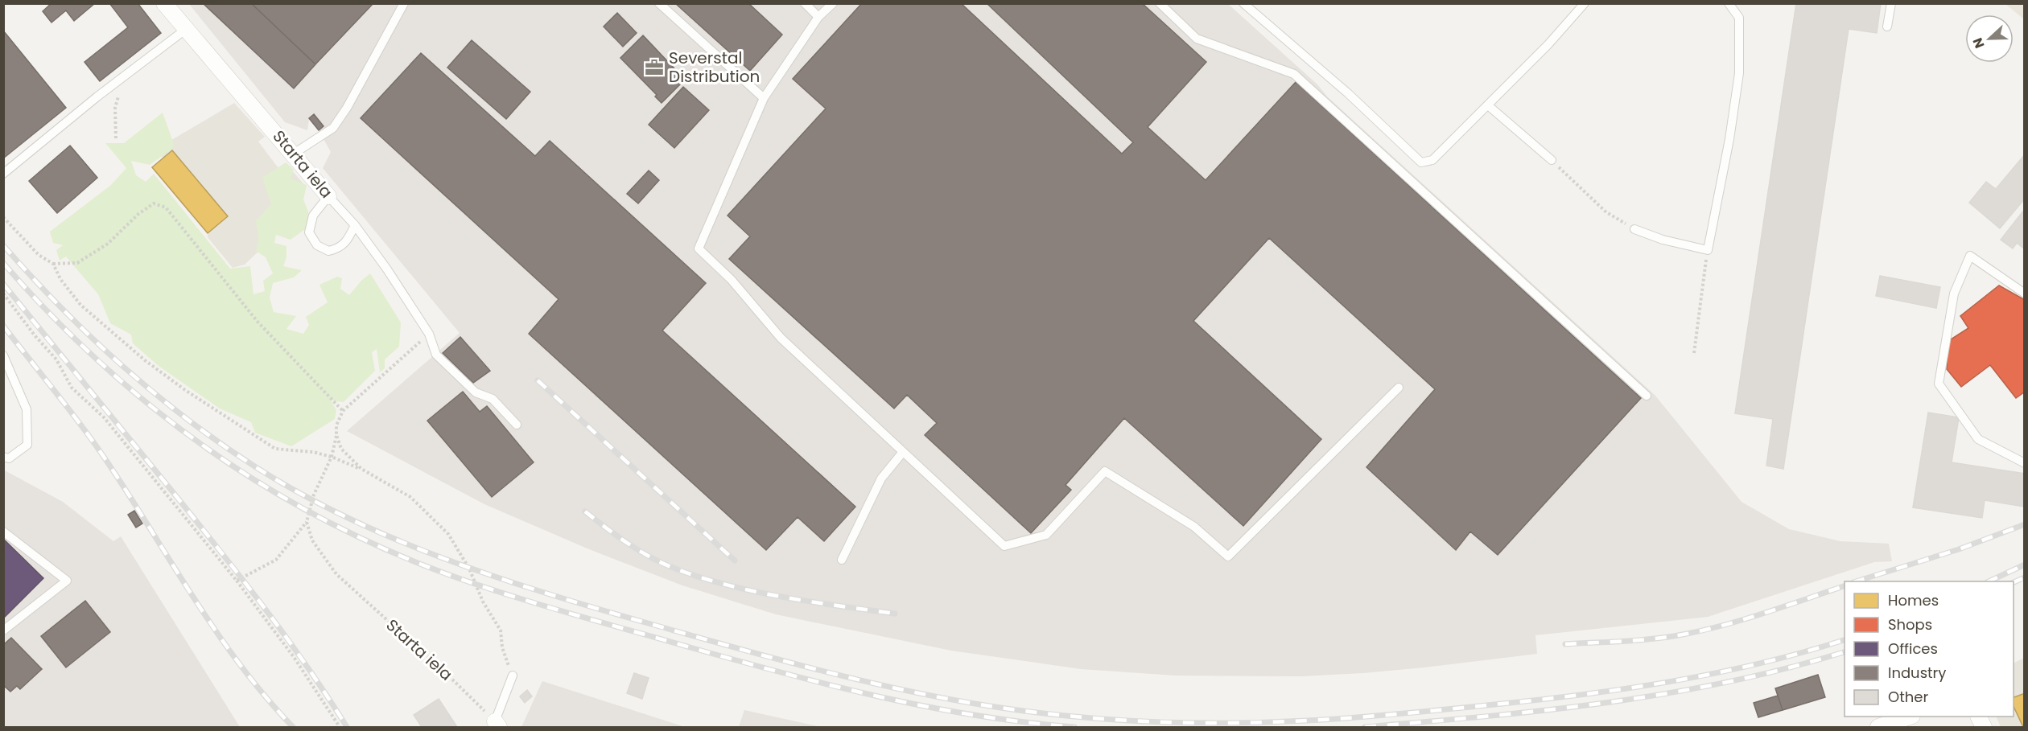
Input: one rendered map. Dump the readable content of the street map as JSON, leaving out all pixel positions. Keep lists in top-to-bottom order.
{
  "streets": {
    "street": ["Starta iela"]
  },
  "places": {
    "office": ["Severstal Distribution"]
  },
  "legend": [
    "Homes",
    "Shops",
    "Offices",
    "Industry",
    "Other"
  ],
  "north": "left"
}
